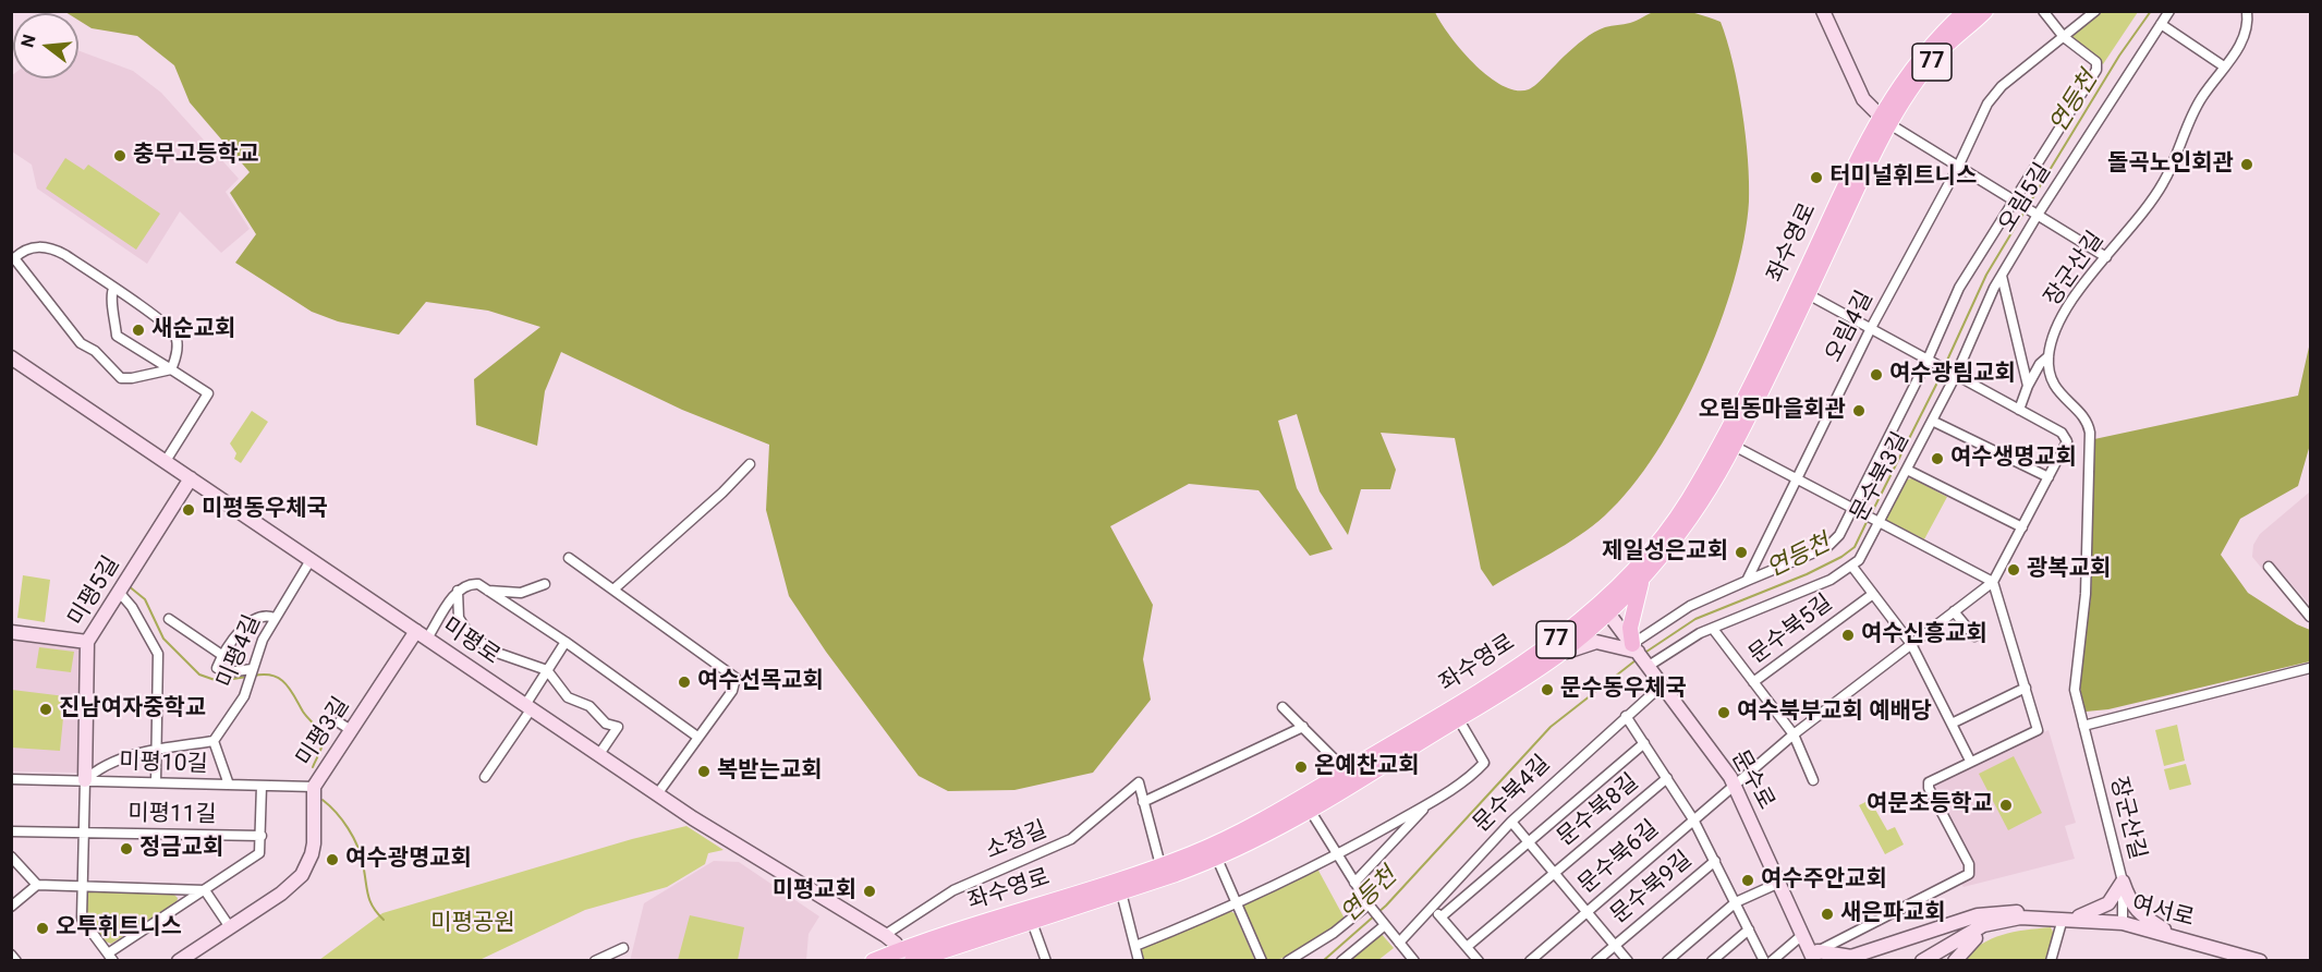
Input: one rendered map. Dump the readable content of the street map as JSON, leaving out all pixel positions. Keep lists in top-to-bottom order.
{
  "streets": {
    "main road": ["77", "좌수영로"],
    "street": [
      "오림5길",
      "장군산길",
      "오림4길",
      "문수북3길",
      "미평5길",
      "문수북5길",
      "미평로",
      "미평4길",
      "미평3길",
      "미평10길",
      "문수로",
      "문수북4길",
      "문수북8길",
      "미평11길",
      "소정길",
      "문수북6길",
      "문수북9길",
      "여서로"
    ]
  },
  "crossings": [
    ["오림5길", "문수북3길"],
    ["좌수영로", "미평로"],
    ["장군산길", "여서로"],
    ["문수북3길", "문수로"],
    ["미평5길", "미평로"],
    ["미평5길", "미평10길"],
    ["미평로", "미평4길"],
    ["미평로", "미평3길"],
    ["미평로", "소정길"],
    ["미평3길", "미평10길"],
    ["문수로", "문수북4길"],
    ["문수로", "문수북6길"],
    ["문수북4길", "문수북8길"],
    ["문수북8길", "문수북6길"],
    ["문수북8길", "문수북9길"],
    ["문수북6길", "문수북9길"]
  ],
  "water": ["연등천"],
  "parks": ["미평공원"],
  "places": [
    "충무고등학교",
    "돌곡노인회관",
    "터미널휘트니스",
    "새순교회",
    "여수광림교회",
    "오림동마을회관",
    "여수생명교회",
    "미평동우체국",
    "제일성은교회",
    "광복교회",
    "여수신흥교회",
    "여수선목교회",
    "문수동우체국",
    "진남여자중학교",
    "여수북부교회 예배당",
    "온예찬교회",
    "복받는교회",
    "여문초등학교",
    "정금교회",
    "여수광명교회",
    "여수주안교회",
    "미평교회",
    "새은파교회",
    "오투휘트니스"
  ],
  "north": "left"
}
